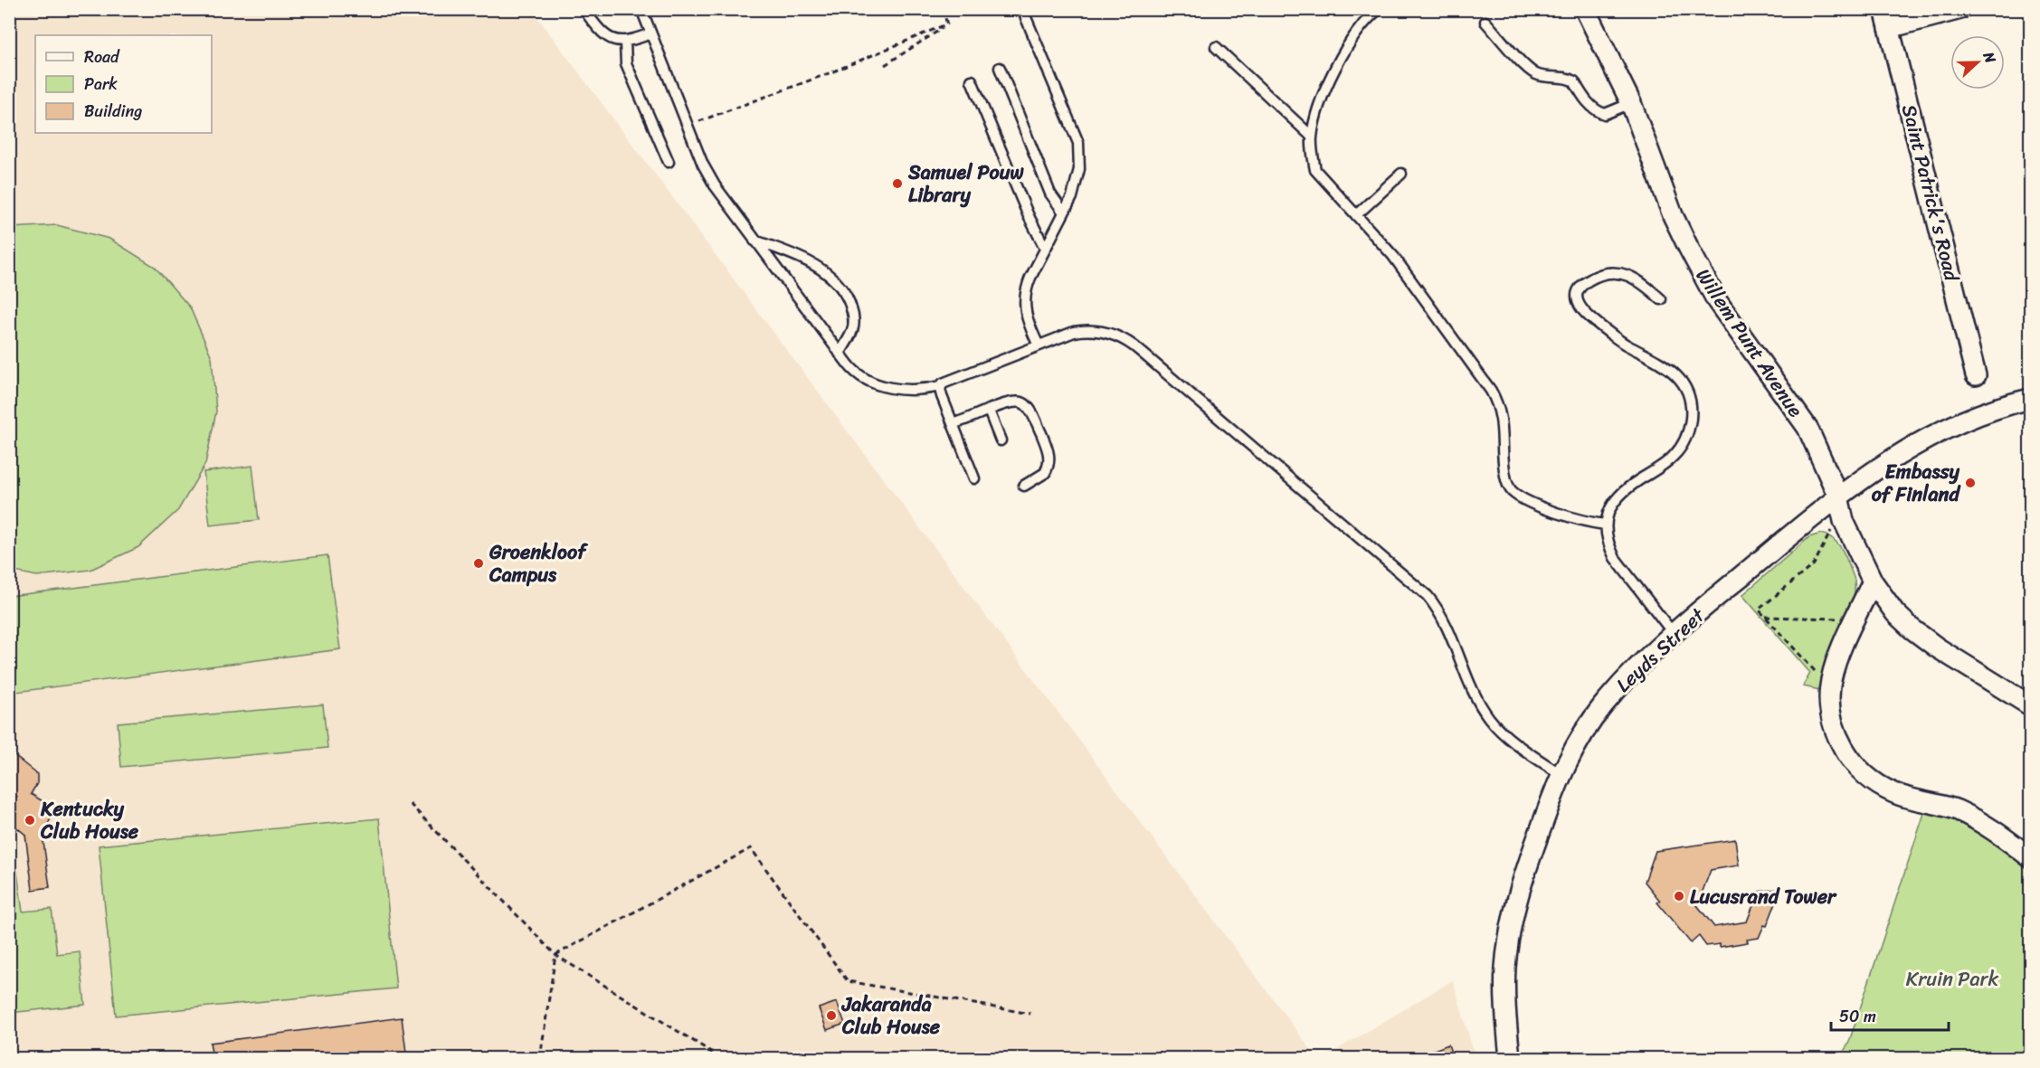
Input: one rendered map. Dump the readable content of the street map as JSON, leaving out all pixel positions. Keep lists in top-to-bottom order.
{
  "streets": {
    "street": ["Saint Patrick's Road", "Willem Punt Avenue", "Leyds Street"]
  },
  "crossings": [
    ["Willem Punt Avenue", "Leyds Street"]
  ],
  "parks": ["Kruin Park"],
  "places": [
    "Samuel Pouw Library",
    "Embassy of Finland",
    "Groenkloof Campus",
    "Kentucky Club House",
    "Lucusrand Tower",
    "Jakaranda Club House"
  ],
  "legend": ["Road", "Park", "Building"],
  "scale_bar": "50 m",
  "north": "right"
}
